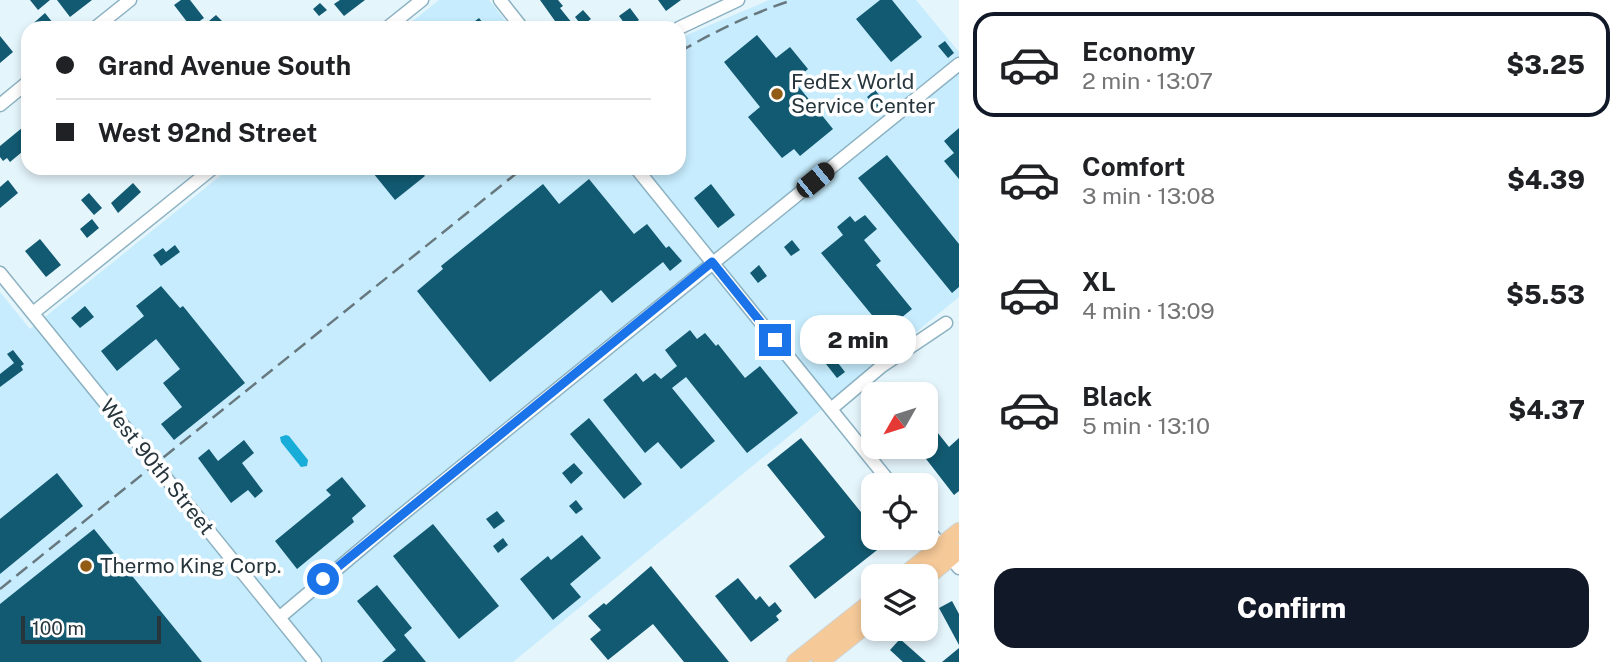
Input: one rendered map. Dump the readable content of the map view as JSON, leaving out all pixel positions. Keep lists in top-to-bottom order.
{
  "streets": {
    "street": ["West 90th Street"]
  },
  "places": ["FedEx World Service Center", "Thermo King Corp."],
  "scale_bar": "100 m",
  "north": "bottom left",
  "page": {
    "list": [
      {
        "name": "Economy",
        "note": "2 min · 13:07",
        "value": "$3.25"
      },
      {
        "name": "Comfort",
        "note": "3 min · 13:08",
        "value": "$4.39"
      },
      {
        "name": "XL",
        "note": "4 min · 13:09",
        "value": "$5.53"
      },
      {
        "name": "Black",
        "note": "5 min · 13:10",
        "value": "$4.37"
      }
    ],
    "banner": ["Grand Avenue South", "West 92nd Street"],
    "bubble": "2 min",
    "buttons": "Confirm",
    "scale": "100 m"
  }
}
